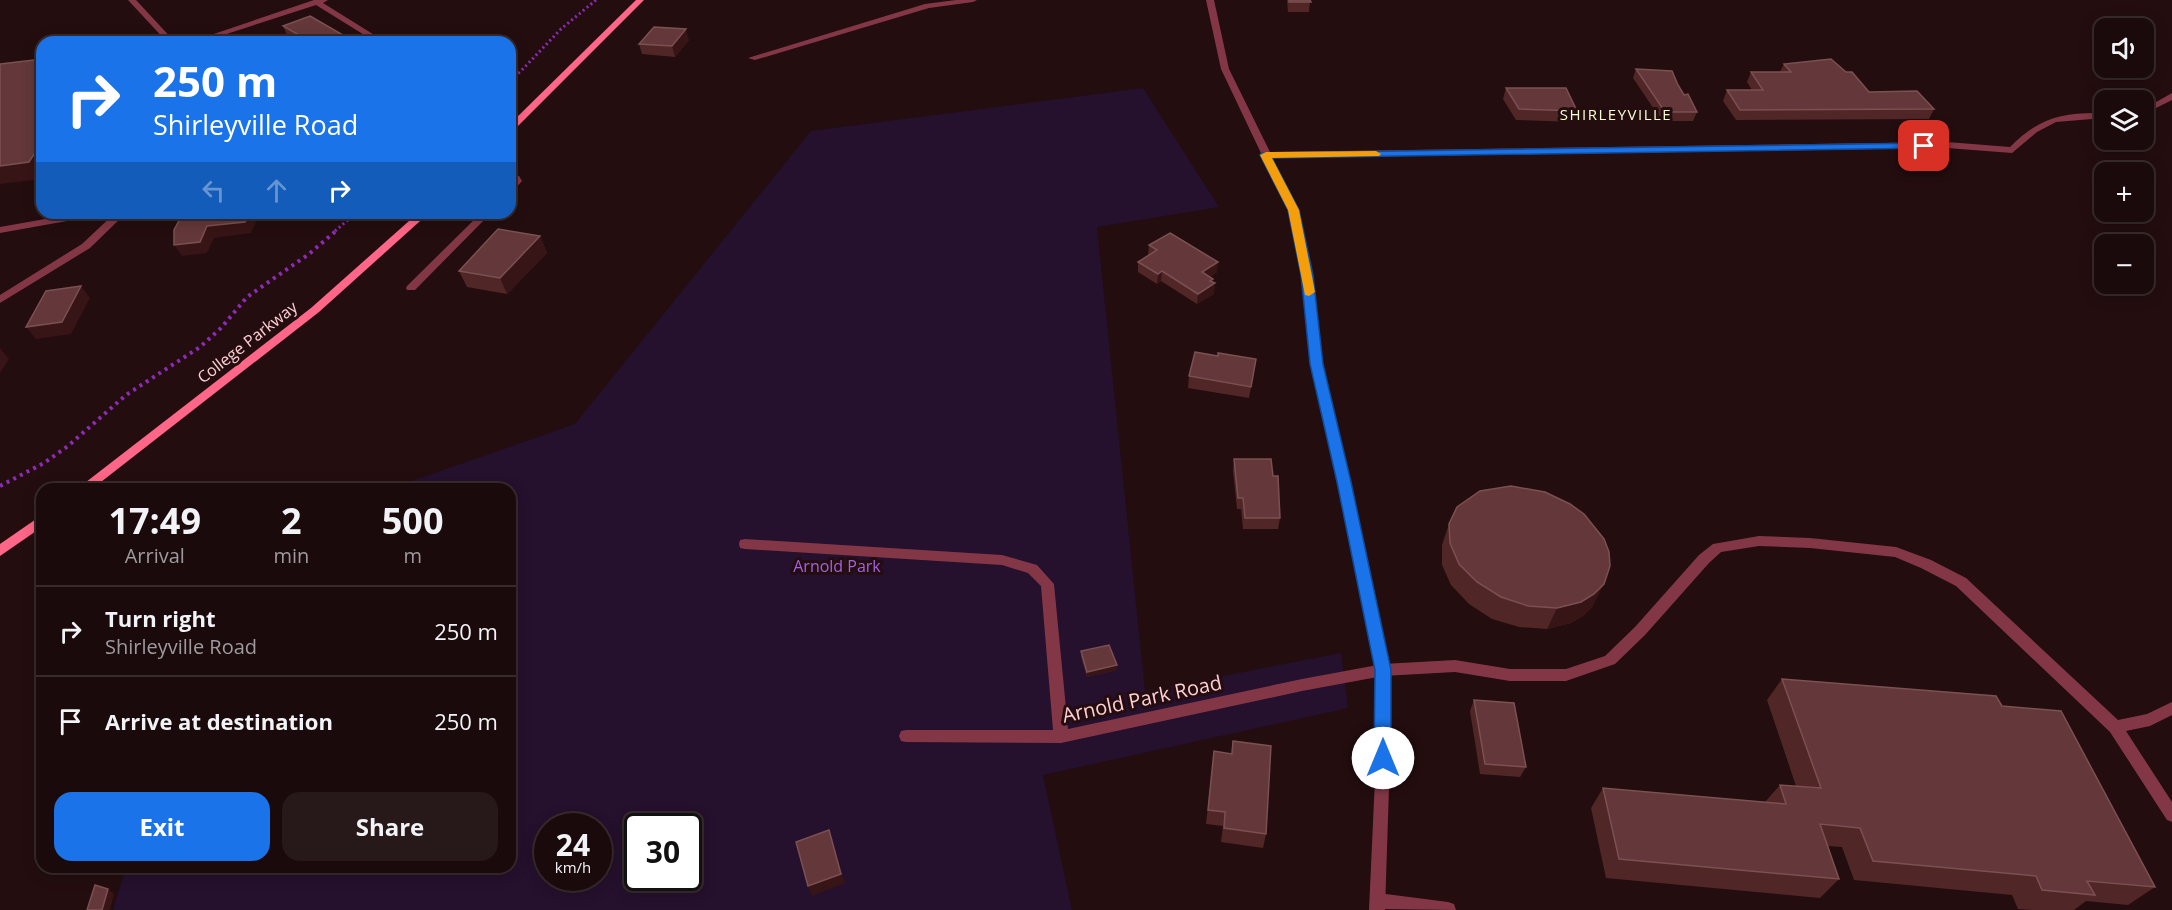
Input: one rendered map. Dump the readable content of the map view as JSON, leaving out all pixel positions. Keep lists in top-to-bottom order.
{
  "streets": {
    "main road": ["College Parkway"],
    "street": ["Arnold Park Road"]
  },
  "districts": ["SHIRLEYVILLE"],
  "parks": ["Arnold Park"],
  "page": {
    "map_buttons": ["+", "−"],
    "turn": ["250 m", "Shirleyville Road"],
    "eta": [
      "17:49",
      "Arrival",
      "2",
      "min",
      "500",
      "m"
    ],
    "list": [
      {
        "name": "Turn right",
        "note": "Shirleyville Road",
        "value": "250 m"
      },
      {
        "name": "Arrive at destination",
        "value": "250 m"
      }
    ],
    "buttons": ["Exit", "Share"],
    "speed": "24 km/h",
    "limit": "30"
  }
}
